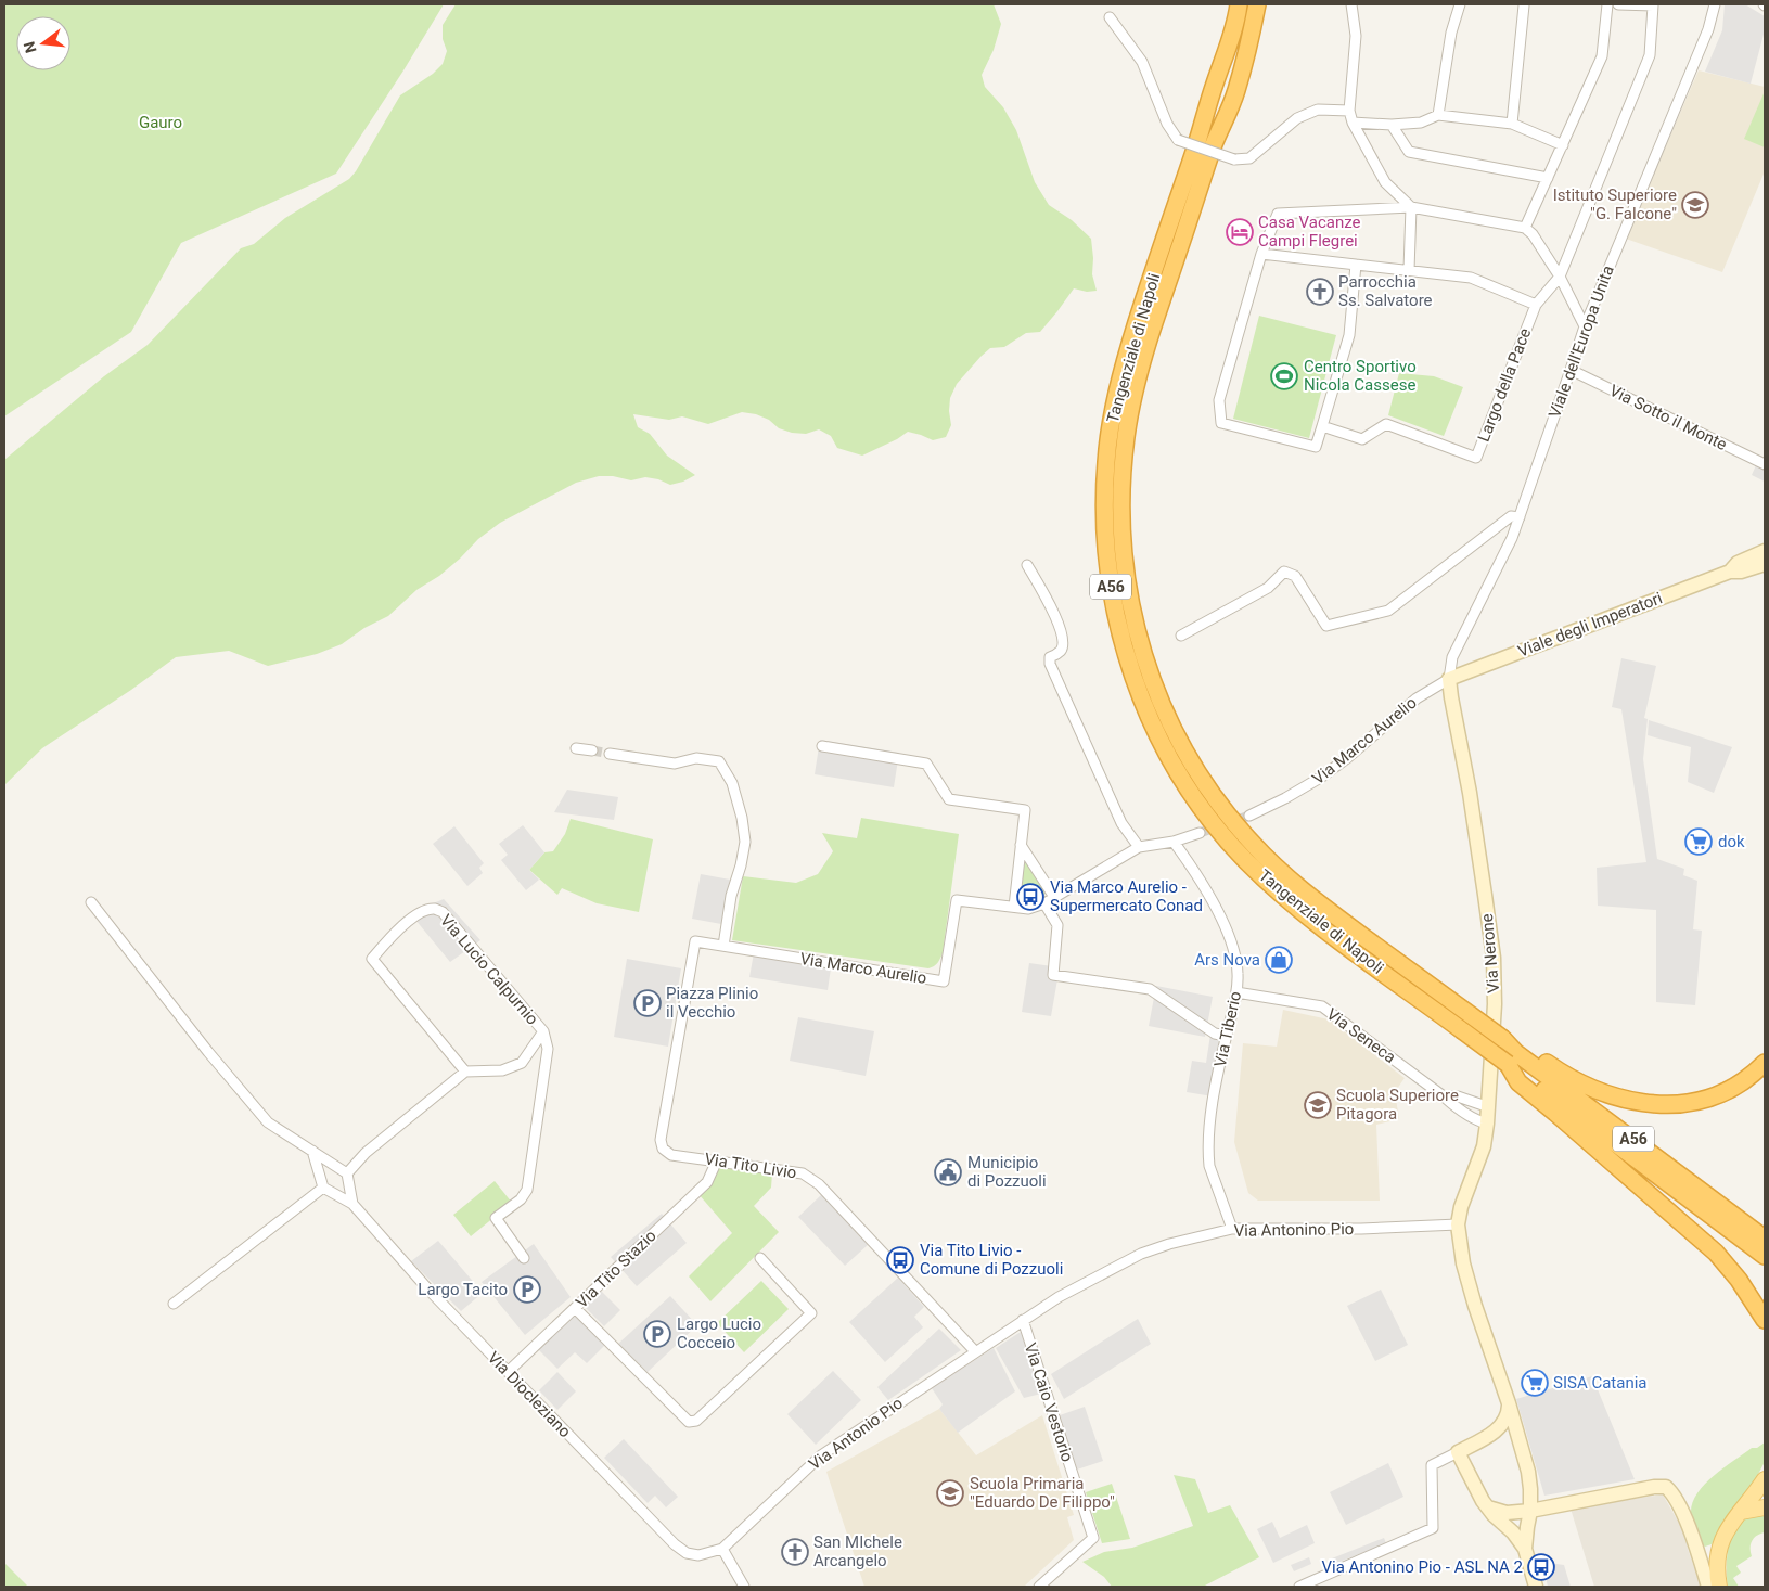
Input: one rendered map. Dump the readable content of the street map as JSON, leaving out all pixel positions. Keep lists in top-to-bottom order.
{
  "streets": {
    "highway": ["Tangenziale di Napoli", "A56"],
    "street": [
      "Viale dell'Europa Unita",
      "Largo della Pace",
      "Via Sotto il Monte",
      "Viale degli Imperatori",
      "Via Marco Aurelio",
      "Via Nerone",
      "Via Lucio Calpurnio",
      "Via Tiberio",
      "Via Seneca",
      "Via Tito Livio",
      "Via Antonino Pio",
      "Via Tito Stazio",
      "Via Diocleziano",
      "Via Caio Vestorio",
      "Via Antonio Pio"
    ]
  },
  "crossings": [
    ["Viale dell'Europa Unita", "Via Sotto il Monte"],
    ["Viale dell'Europa Unita", "Viale degli Imperatori"],
    ["Viale dell'Europa Unita", "Via Marco Aurelio"],
    ["Viale dell'Europa Unita", "Via Nerone"],
    ["Viale degli Imperatori", "Via Marco Aurelio"],
    ["Viale degli Imperatori", "Via Nerone"],
    ["Via Marco Aurelio", "Via Nerone"],
    ["Via Marco Aurelio", "Via Tiberio"],
    ["Via Marco Aurelio", "Via Tito Livio"],
    ["Via Nerone", "Via Seneca"],
    ["Via Nerone", "Via Antonino Pio"],
    ["Via Tiberio", "Via Seneca"],
    ["Via Tiberio", "Via Antonino Pio"],
    ["Via Tito Livio", "Via Antonino Pio"],
    ["Via Tito Livio", "Via Tito Stazio"],
    ["Via Tito Livio", "Via Antonio Pio"],
    ["Via Antonino Pio", "Via Caio Vestorio"],
    ["Via Antonino Pio", "Via Antonio Pio"],
    ["Via Tito Stazio", "Via Diocleziano"],
    ["Via Diocleziano", "Via Antonio Pio"]
  ],
  "parks": ["Gauro"],
  "places": {
    "school or university": ["Istituto Superiore \"G. Falcone\"", "Scuola Superiore Pitagora", "Scuola Primaria \"Eduardo De Filippo\""],
    "hotel": ["Casa Vacanze Campi Flegrei"],
    "church": ["Parrocchia Ss. Salvatore", "San MIchele Arcangelo"],
    "sports": ["Centro Sportivo Nicola Cassese"],
    "supermarket": ["dok", "SISA Catania"],
    "bus stop": ["Via Marco Aurelio - Supermercato Conad", "Via Tito Livio - Comune di Pozzuoli", "Via Antonino Pio - ASL NA 2"],
    "shop": ["Ars Nova"],
    "parking": ["Piazza Plinio il Vecchio", "Largo Tacito", "Largo Lucio Cocceio"],
    "public building": ["Municipio di Pozzuoli"]
  },
  "north": "left"
}
